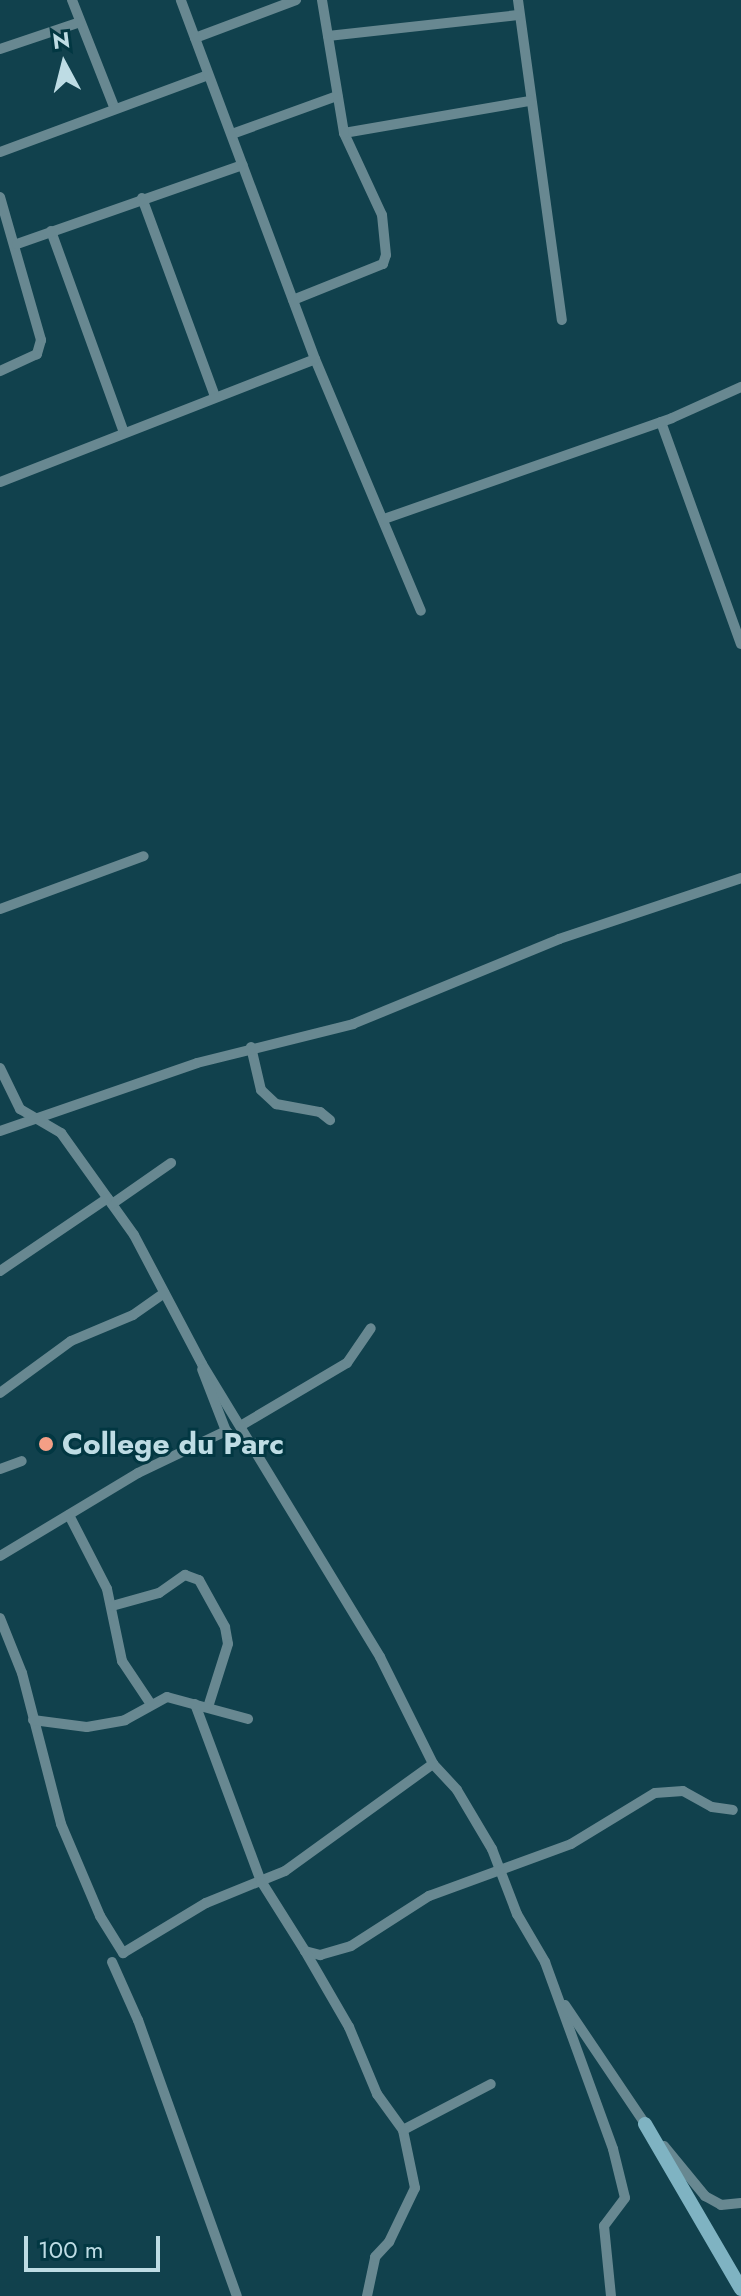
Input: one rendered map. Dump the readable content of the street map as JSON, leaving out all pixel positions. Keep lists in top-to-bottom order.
{
  "places": ["College du Parc"],
  "scale_bar": "100 m",
  "north": "top"
}
